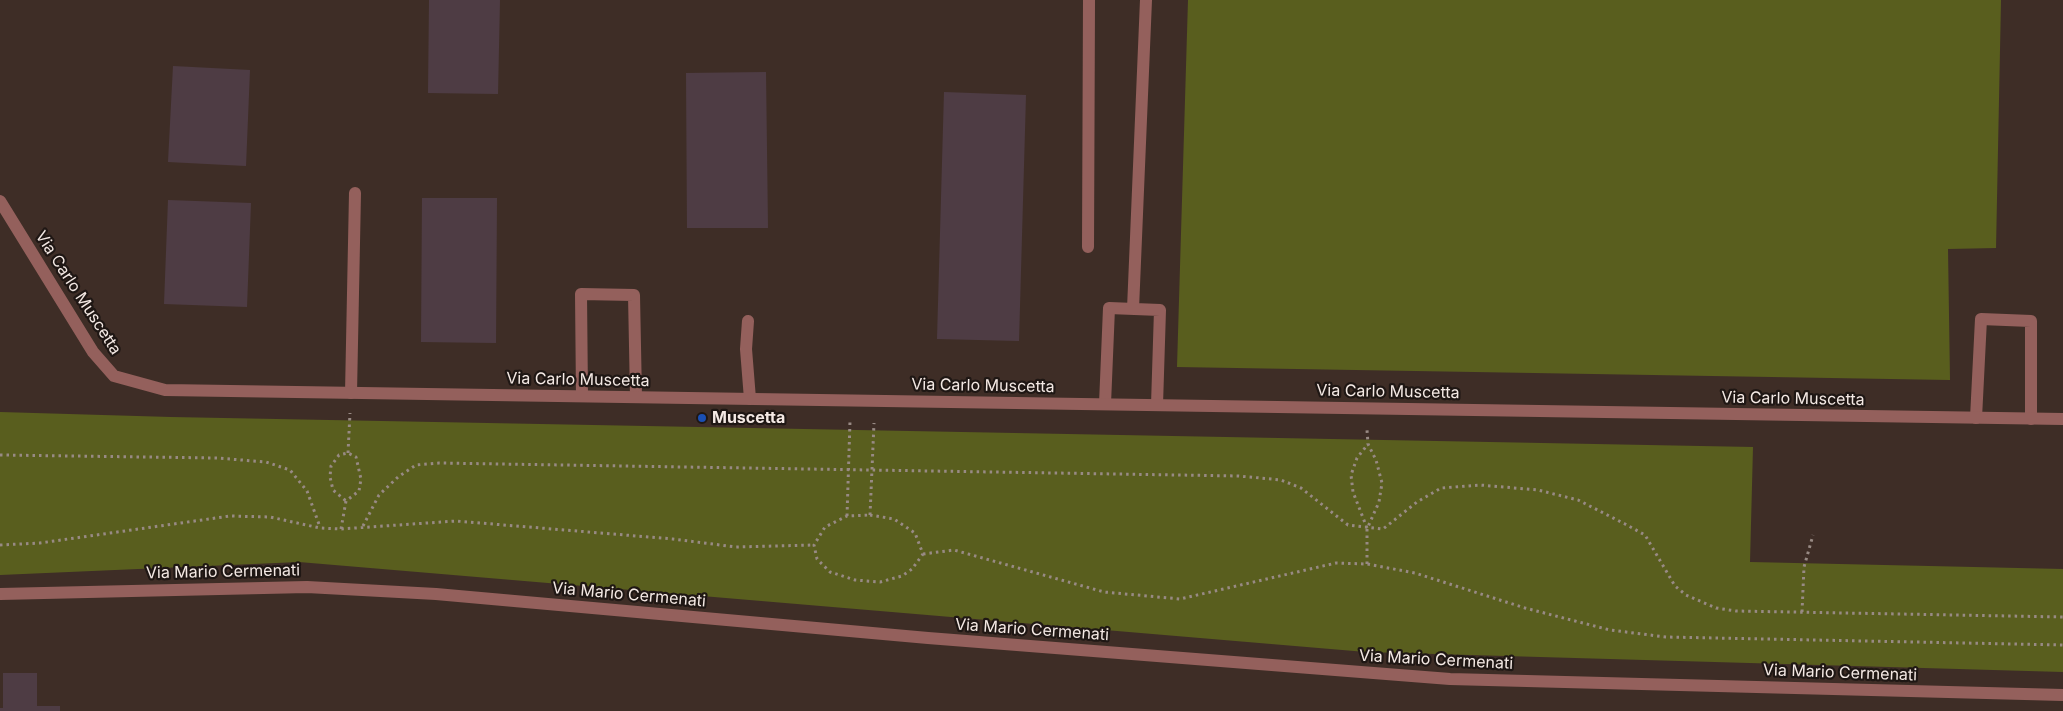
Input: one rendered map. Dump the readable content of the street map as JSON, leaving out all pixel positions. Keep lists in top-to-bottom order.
{
  "streets": {
    "street": ["Via Carlo Muscetta", "Via Mario Cermenati"]
  },
  "places": ["Muscetta"]
}
